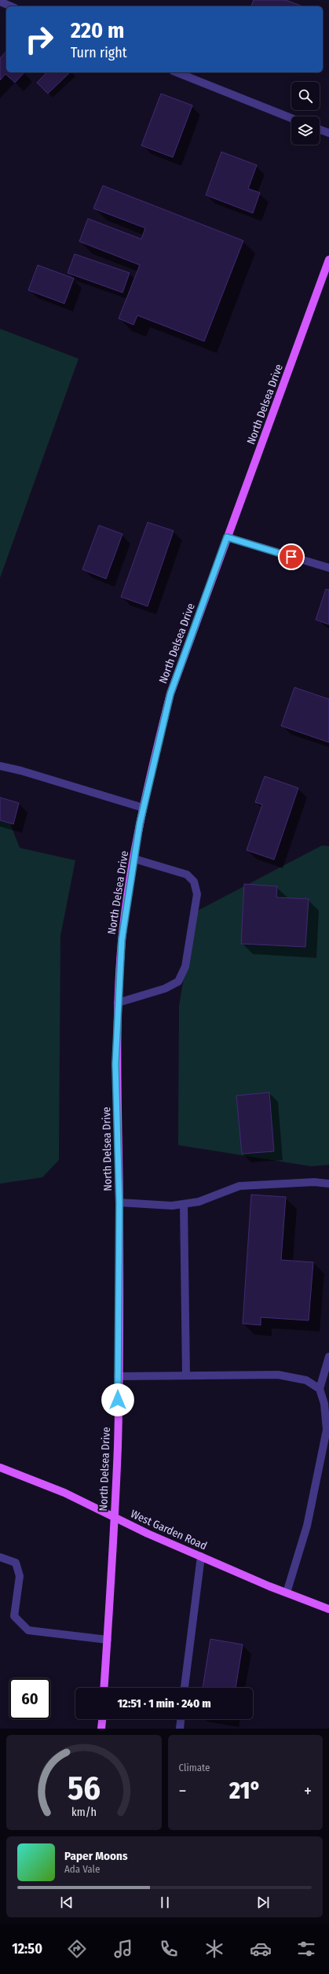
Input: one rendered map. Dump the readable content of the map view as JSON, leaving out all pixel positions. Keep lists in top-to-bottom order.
{
  "streets": {
    "main road": ["North Delsea Drive", "West Garden Road"]
  },
  "crossings": [
    ["North Delsea Drive", "West Garden Road"]
  ],
  "page": {
    "turn": ["220 m", "Turn right"],
    "limit": "60",
    "trip": "12:51 · 1 min · 240 m",
    "tile": "Climate",
    "heat": ["−", "21°", "+"],
    "song": ["Paper Moons", "Ada Vale"],
    "tabs": "12:50",
    "gauge": ["56", "km/h"]
  }
}
